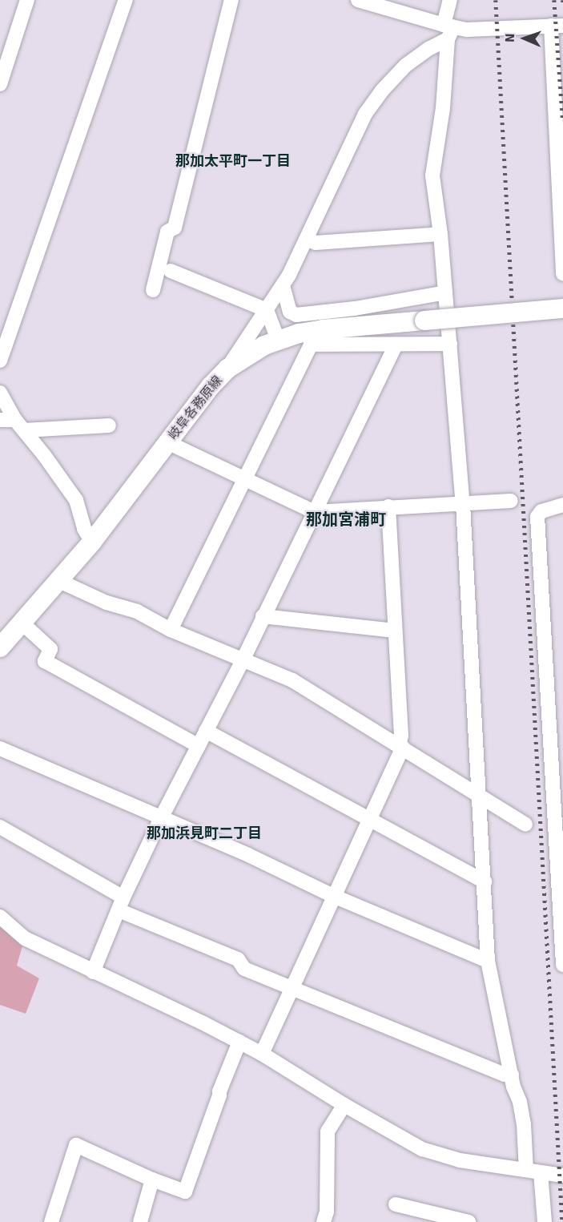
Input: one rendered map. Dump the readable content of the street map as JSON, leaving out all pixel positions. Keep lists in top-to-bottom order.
{
  "streets": {
    "main road": ["岐阜各務原線"]
  },
  "districts": ["那加太平町一丁目", "那加宮浦町", "那加浜見町二丁目"],
  "north": "left"
}
